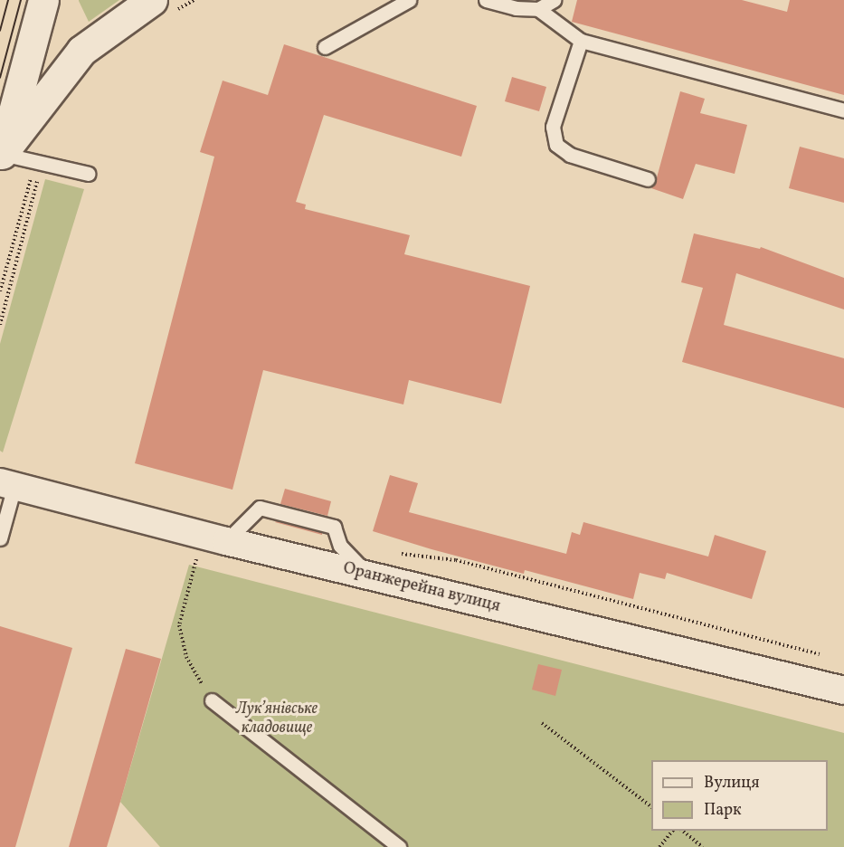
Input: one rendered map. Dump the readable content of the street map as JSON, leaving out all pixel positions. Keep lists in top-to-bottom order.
{
  "streets": {
    "street": ["Оранжерейна вулиця"]
  },
  "parks": ["Лукʼянівське кладовище"],
  "legend": ["Вулиця", "Парк"]
}
